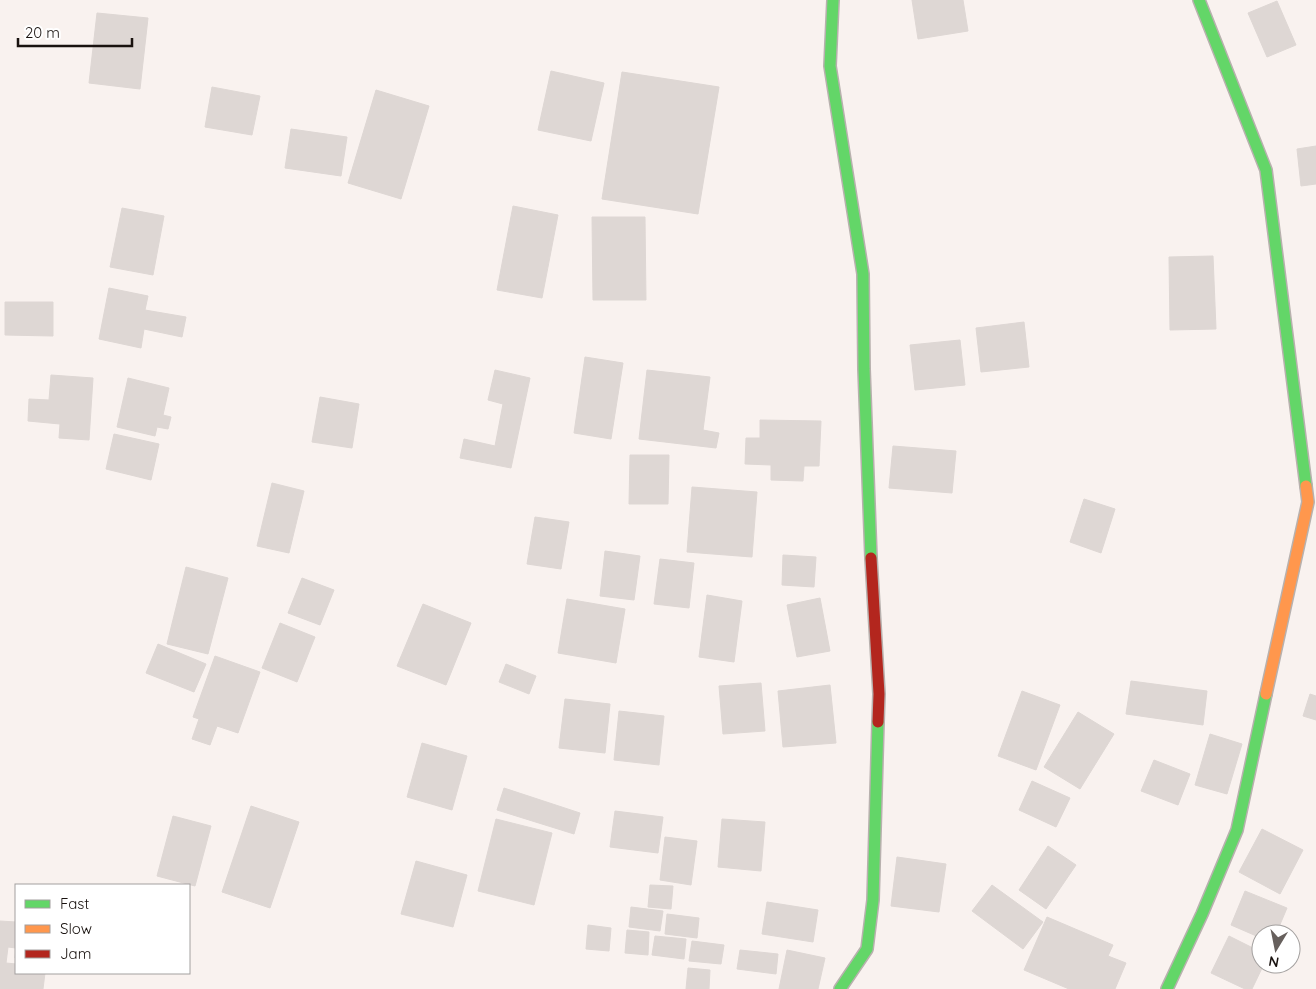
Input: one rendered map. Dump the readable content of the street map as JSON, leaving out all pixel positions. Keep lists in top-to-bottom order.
{
  "legend": ["Fast", "Slow", "Jam"],
  "scale_bar": "20 m",
  "north": "bottom"
}
